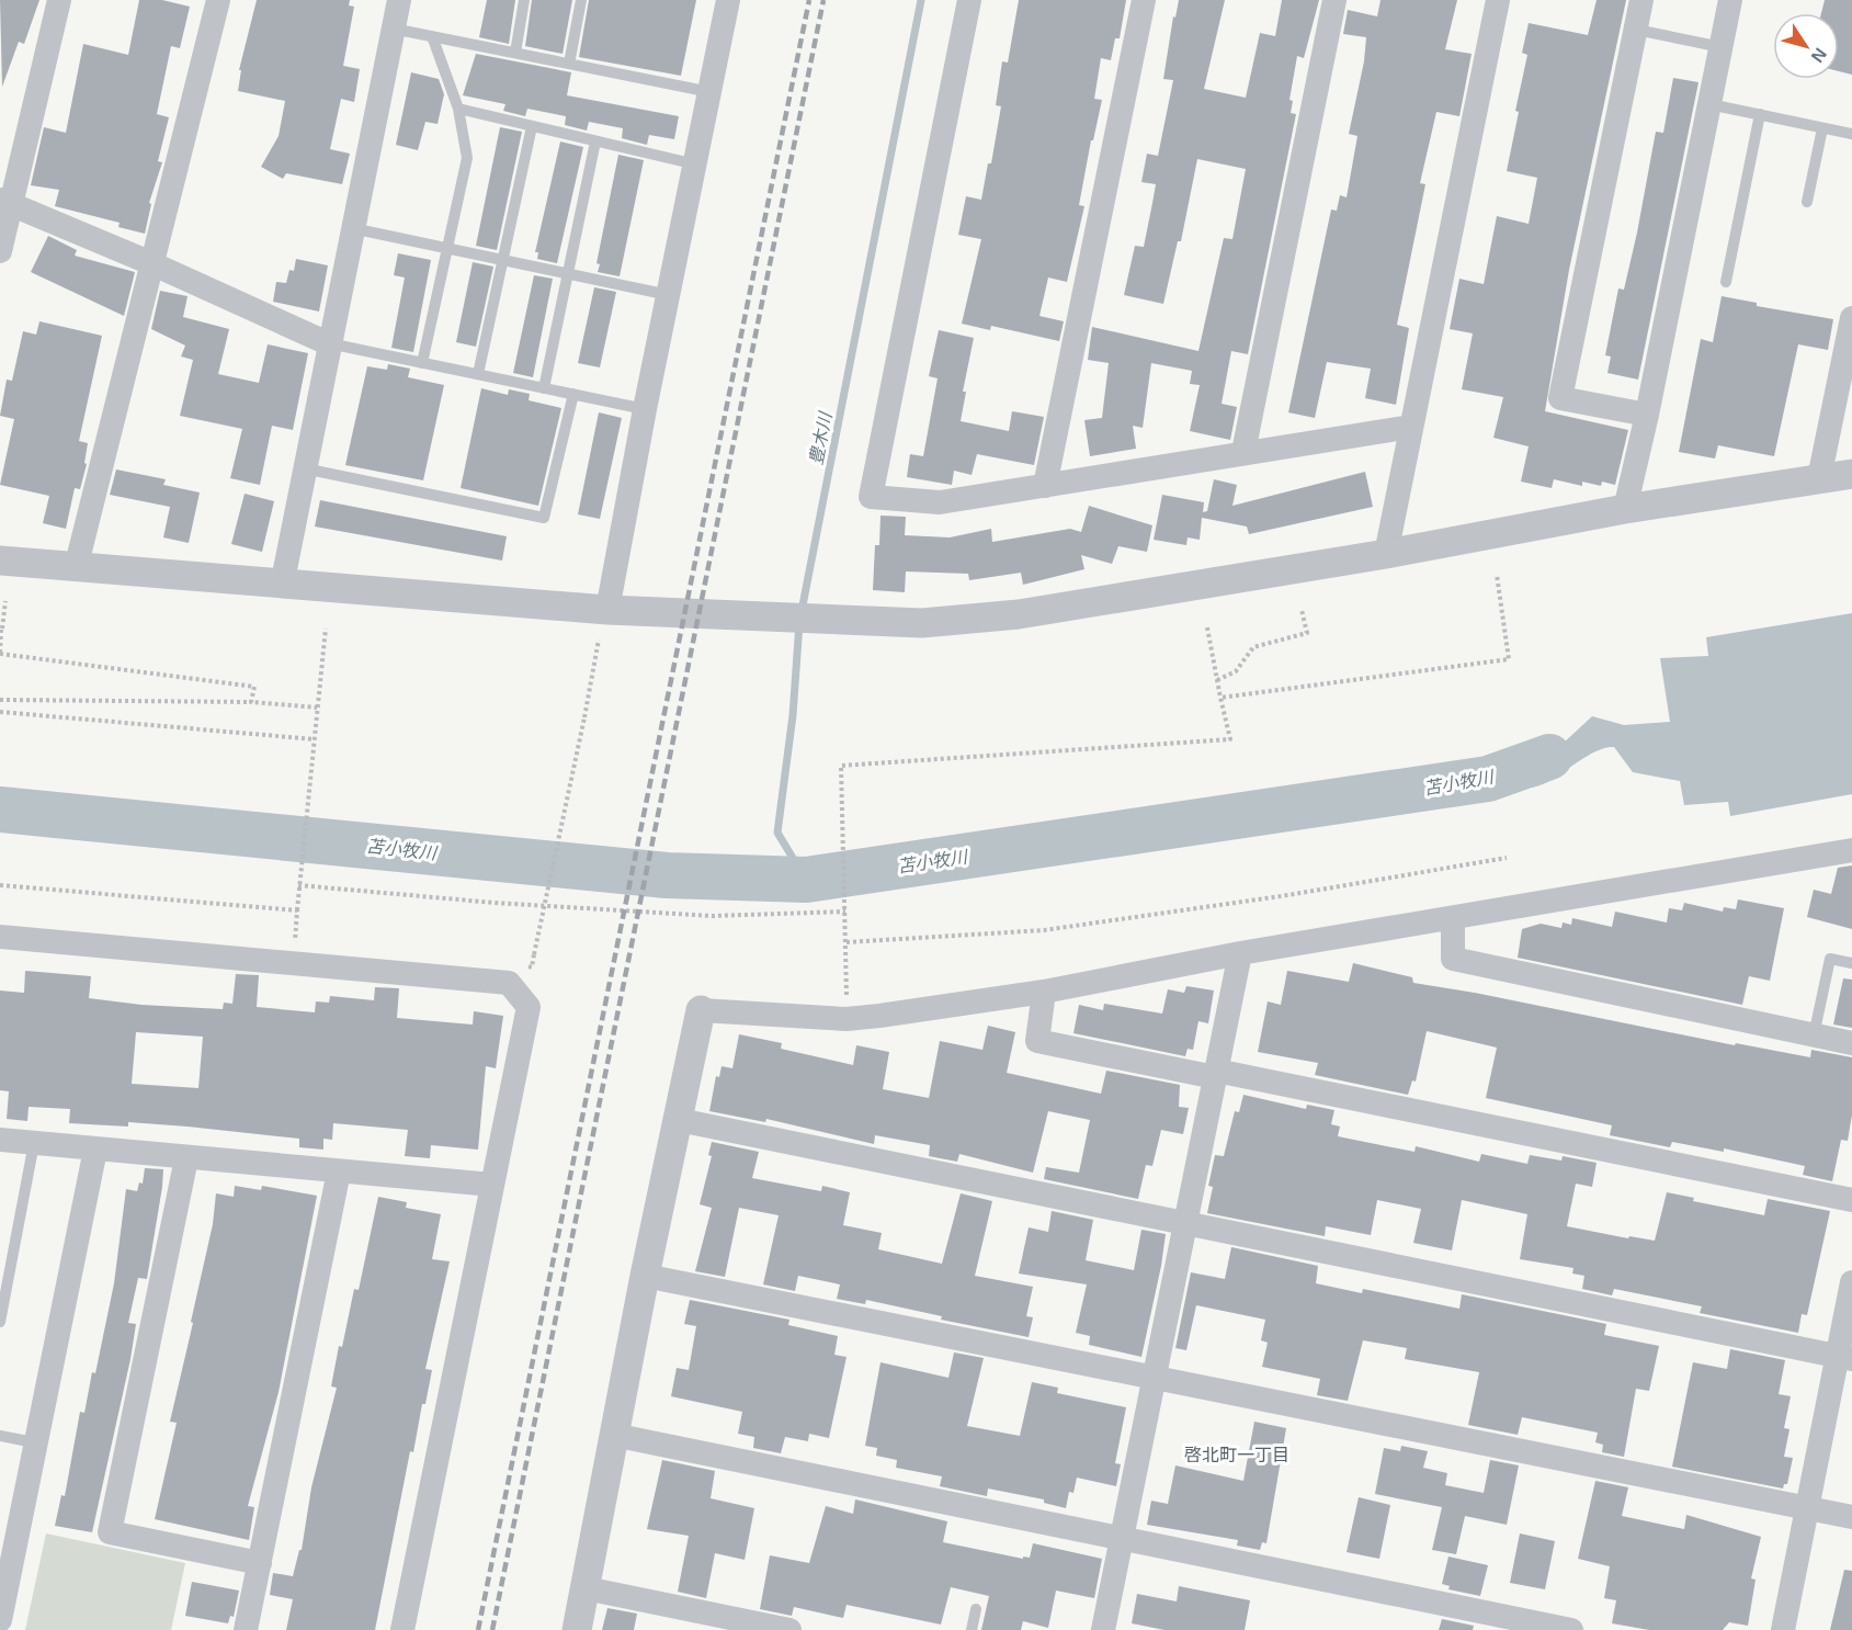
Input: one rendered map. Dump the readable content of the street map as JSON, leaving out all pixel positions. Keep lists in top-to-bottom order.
{
  "districts": ["啓北町一丁目"],
  "water": ["豊木川", "苫小牧川"],
  "north": "bottom right"
}
